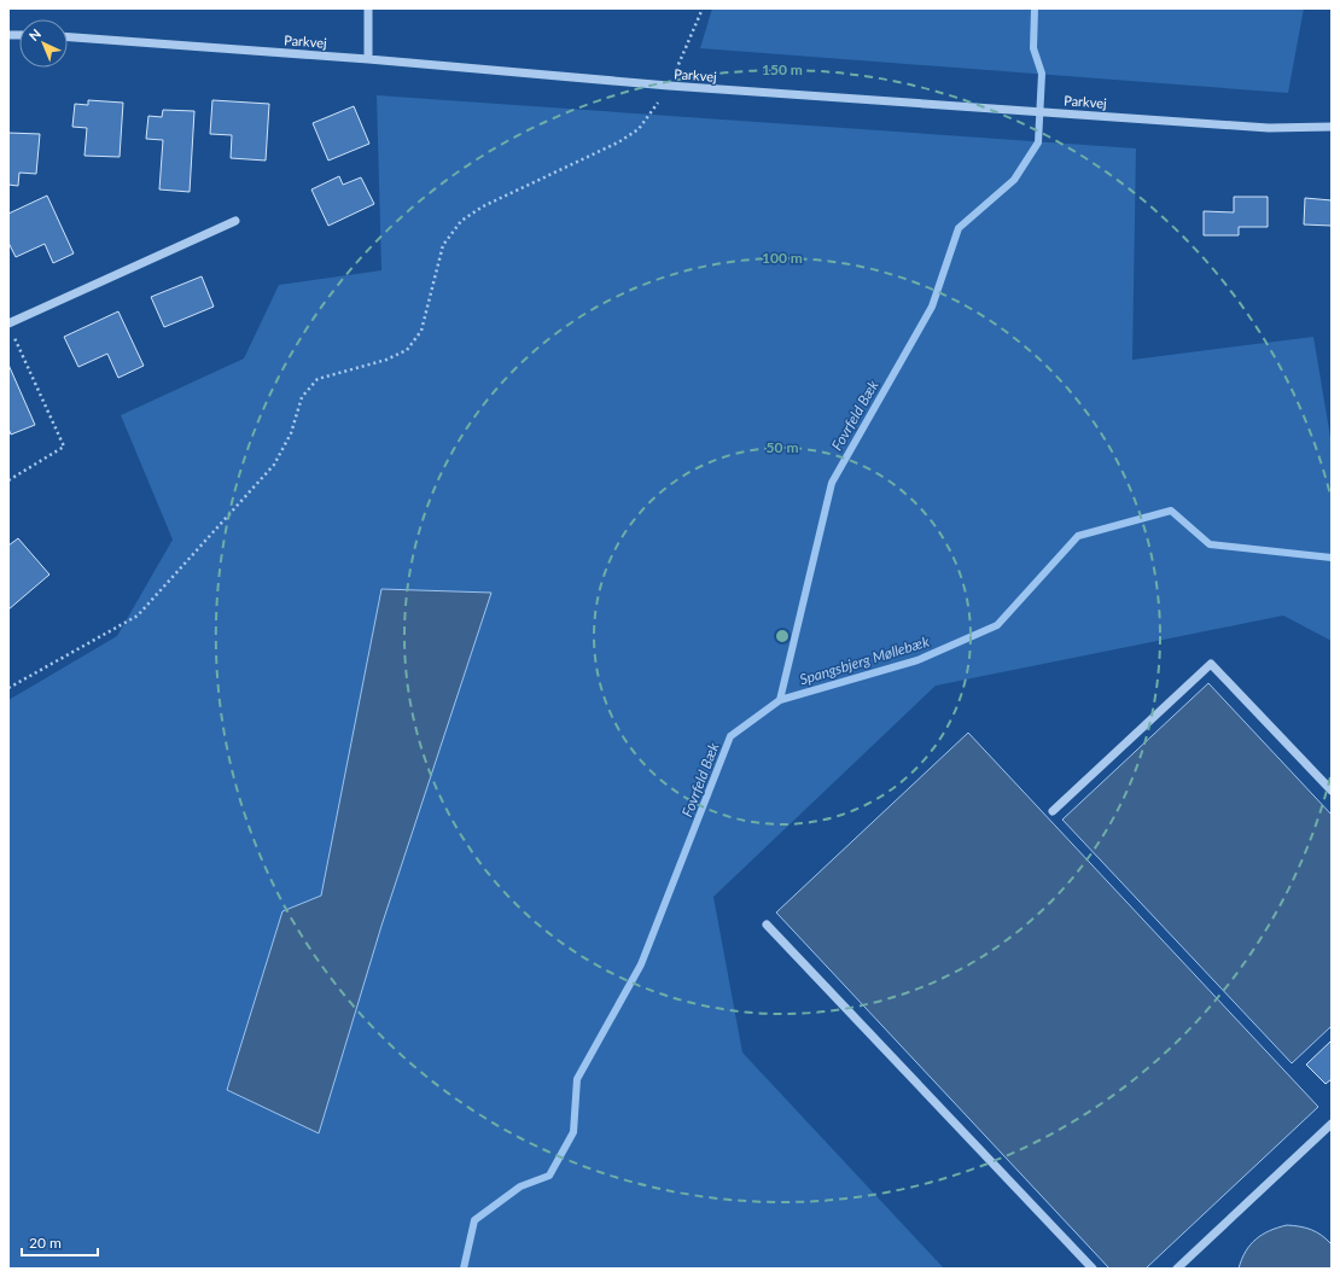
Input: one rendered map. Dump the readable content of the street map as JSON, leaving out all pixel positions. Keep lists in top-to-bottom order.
{
  "streets": {
    "street": ["Parkvej"]
  },
  "water": ["Fovrfeld Bæk", "Spangsbjerg Møllebæk"],
  "scale_bar": "20 m",
  "north": "top left",
  "rings": ["150 m", "100 m", "50 m"]
}
